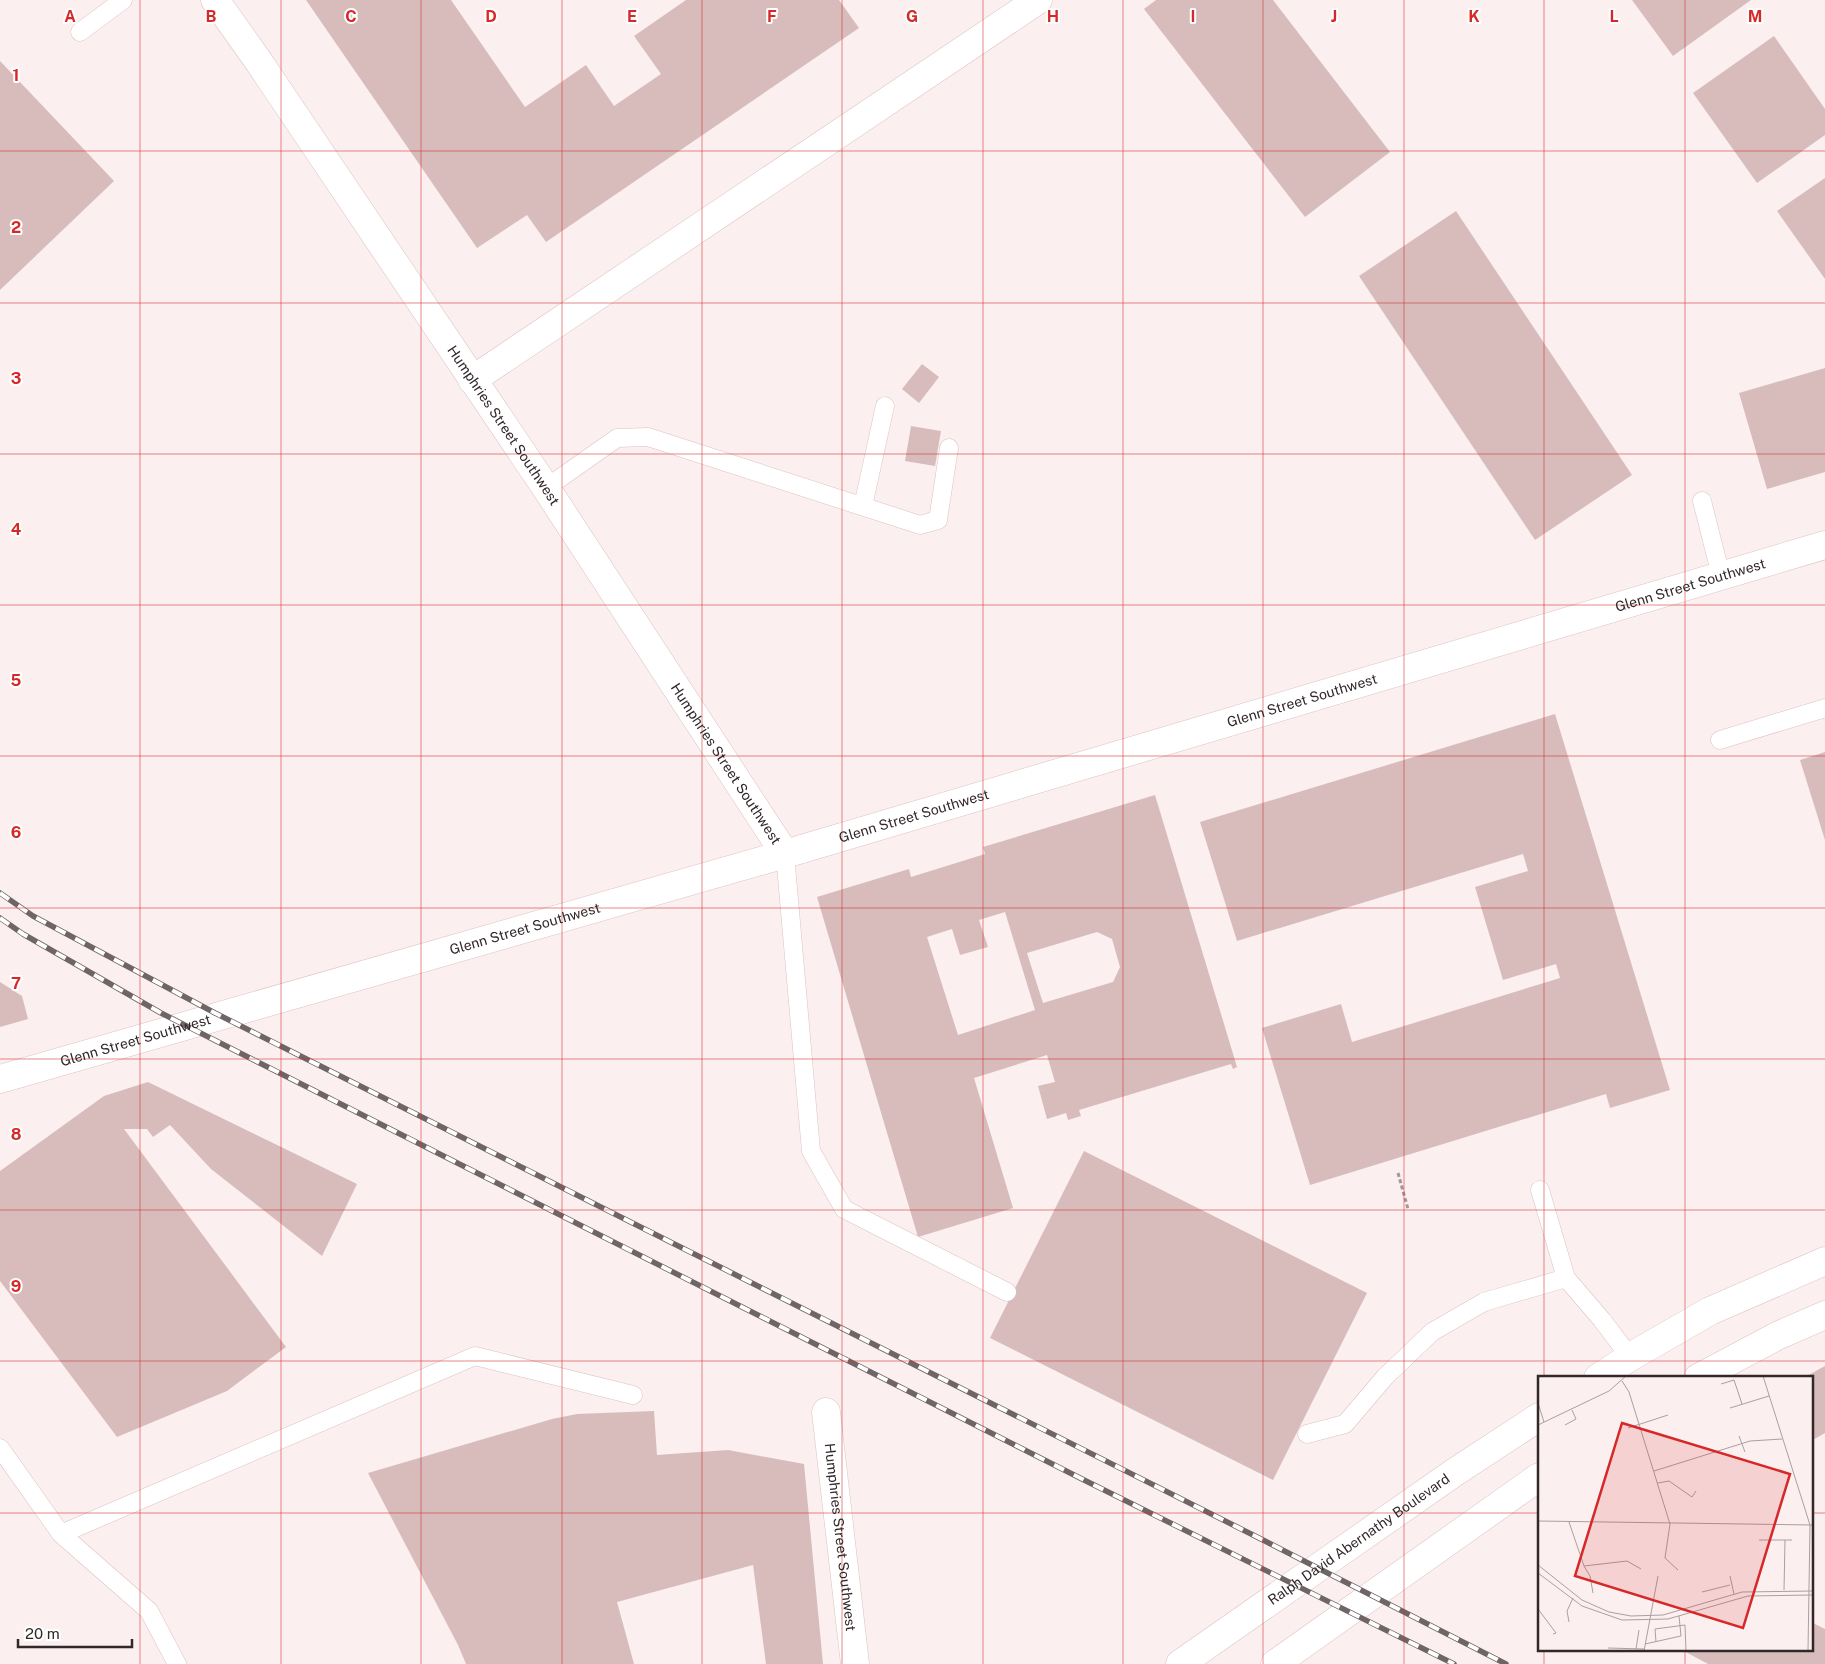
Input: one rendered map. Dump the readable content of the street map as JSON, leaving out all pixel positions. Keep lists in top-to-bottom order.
{
  "streets": {
    "street": ["Humphries Street Southwest", "Glenn Street Southwest", "Ralph David Abernathy Boulevard"]
  },
  "crossings": [
    ["Humphries Street Southwest", "Glenn Street Southwest"]
  ],
  "scale_bar": "20 m",
  "grid": {
    "columns": [
      "A",
      "B",
      "C",
      "D",
      "E",
      "F",
      "G",
      "H",
      "I",
      "J",
      "K",
      "L",
      "M"
    ],
    "rows": [
      "1",
      "2",
      "3",
      "4",
      "5",
      "6",
      "7",
      "8",
      "9"
    ]
  }
}
